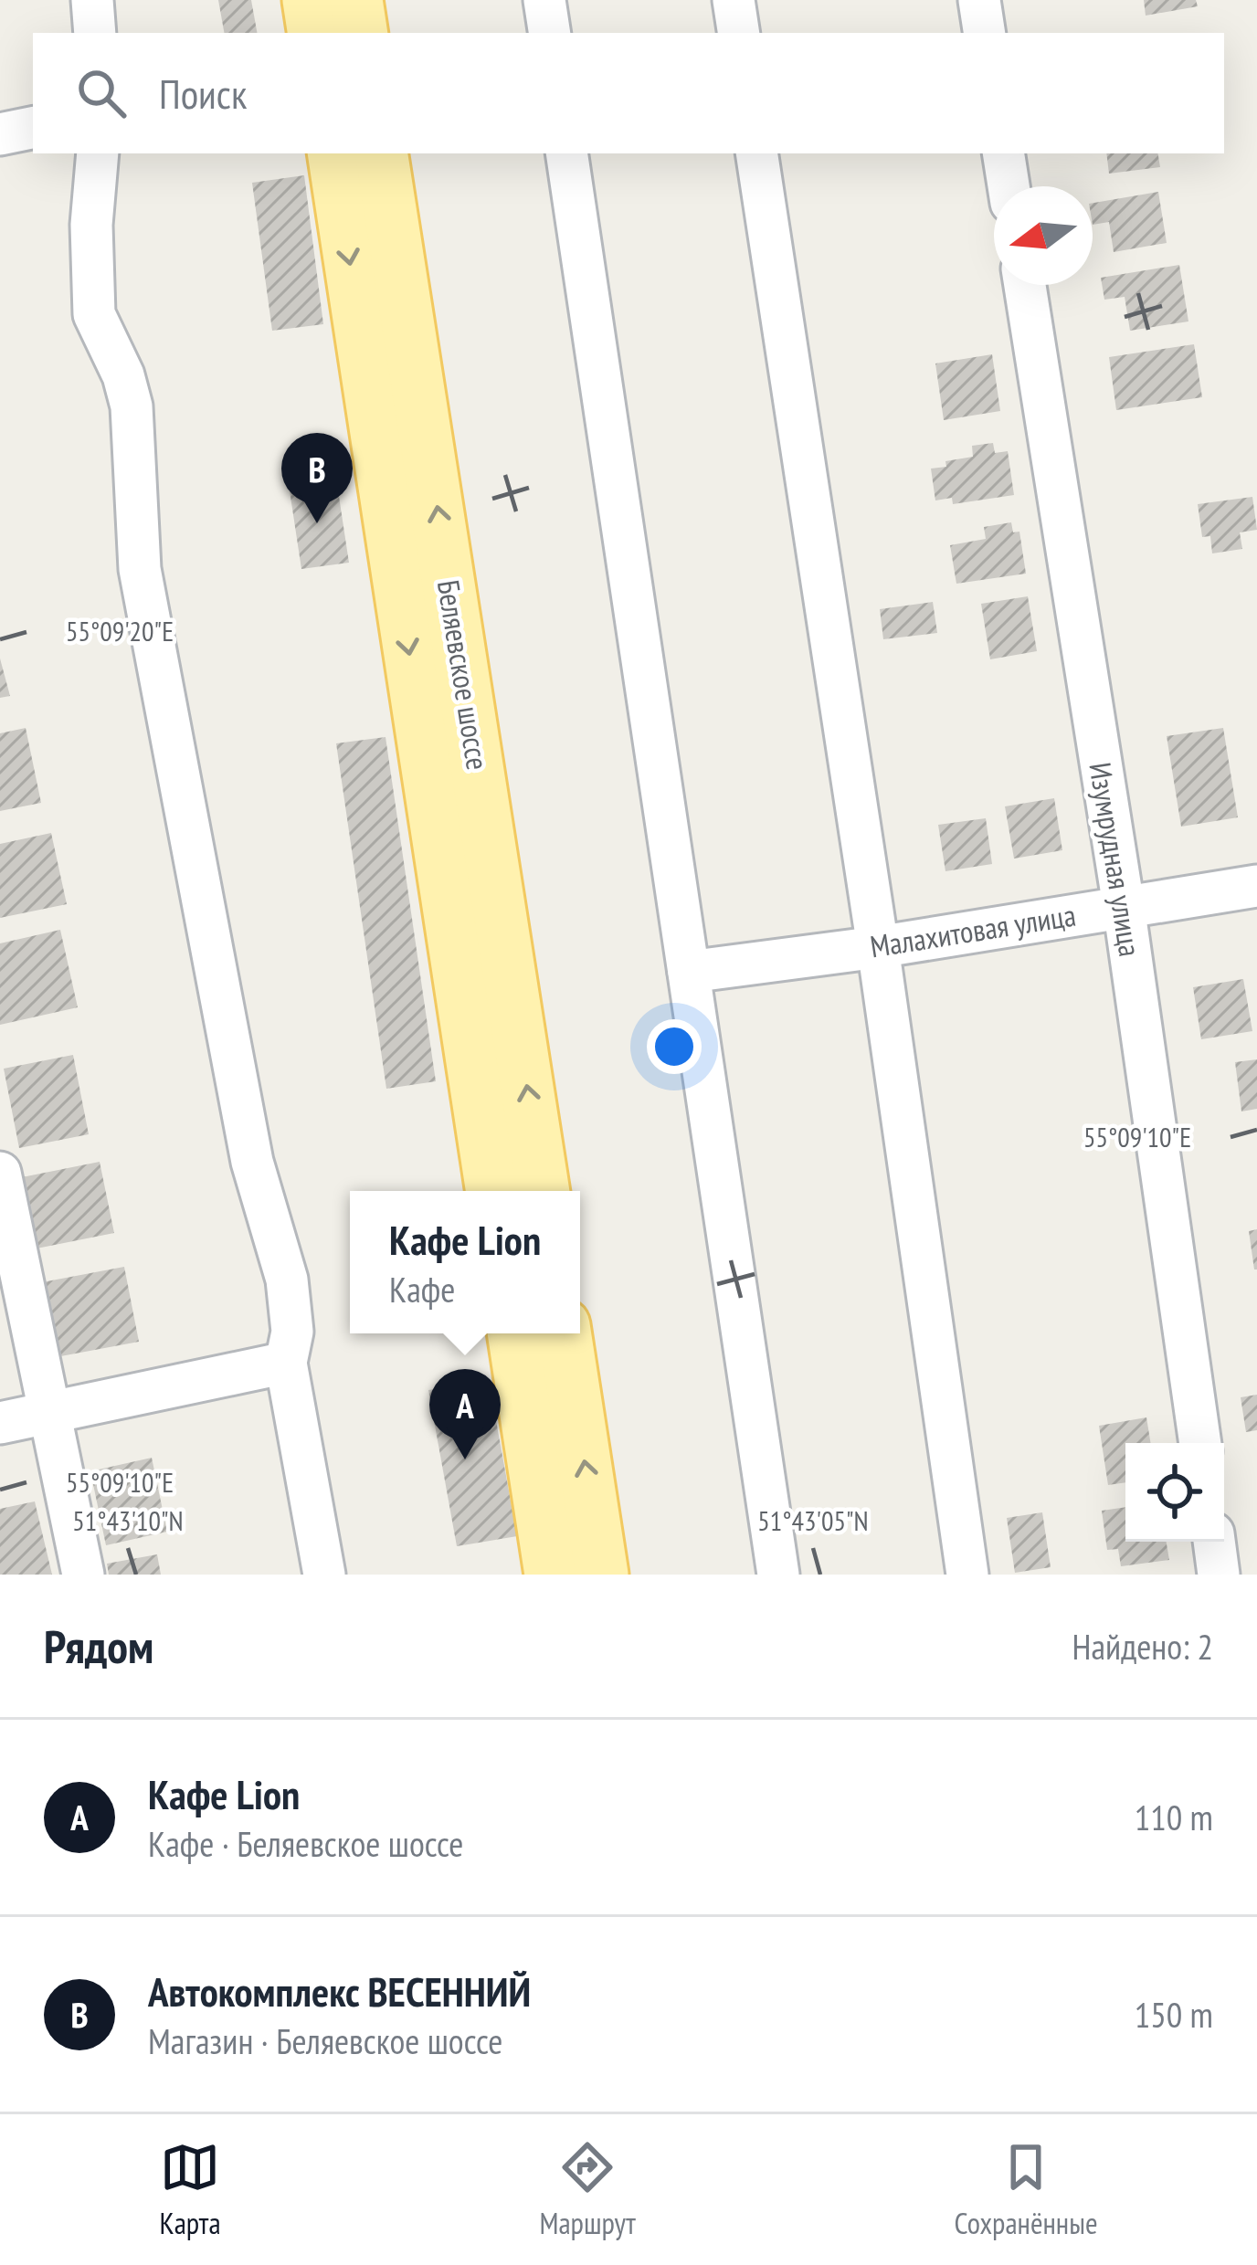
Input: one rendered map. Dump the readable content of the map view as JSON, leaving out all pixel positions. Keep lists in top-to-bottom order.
{
  "streets": {
    "main road": ["Беляевское шоссе"],
    "street": ["Изумрудная улица", "Малахитовая улица"]
  },
  "crossings": [
    ["Изумрудная улица", "Малахитовая улица"]
  ],
  "north": "left",
  "page": {
    "search": "Поиск",
    "pins": ["B", "A"],
    "popup": ["Кафе Lion", "Кафе"],
    "heading": ["Рядом", "Найдено: 2"],
    "list": [
      {
        "mark": "A",
        "name": "Кафе Lion",
        "note": "Кафе · Беляевское шоссе",
        "value": "110 m"
      },
      {
        "mark": "B",
        "name": "Автокомплекс ВЕСЕННИЙ",
        "note": "Магазин · Беляевское шоссе",
        "value": "150 m"
      }
    ],
    "nav": ["Карта", "Маршрут", "Сохранённые"]
  },
  "coordinates": [
    "55°09'20\"E",
    "55°09'10\"E",
    "51°43'10\"N",
    "51°43'05\"N"
  ]
}
